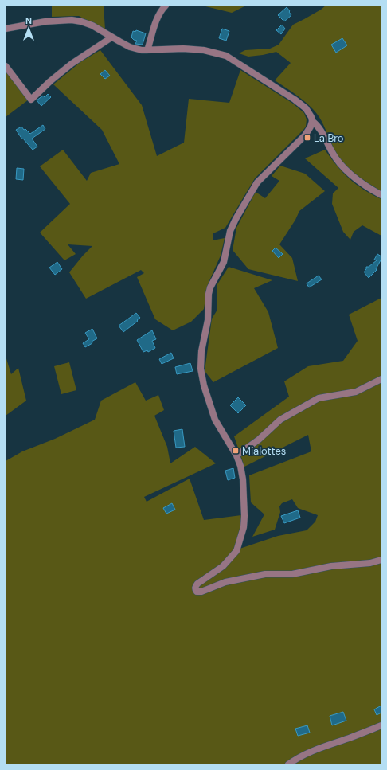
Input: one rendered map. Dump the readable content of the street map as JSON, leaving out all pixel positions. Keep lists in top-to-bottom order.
{
  "places": {
    "transit": ["La Bro", "Mialottes"]
  },
  "north": "top"
}
